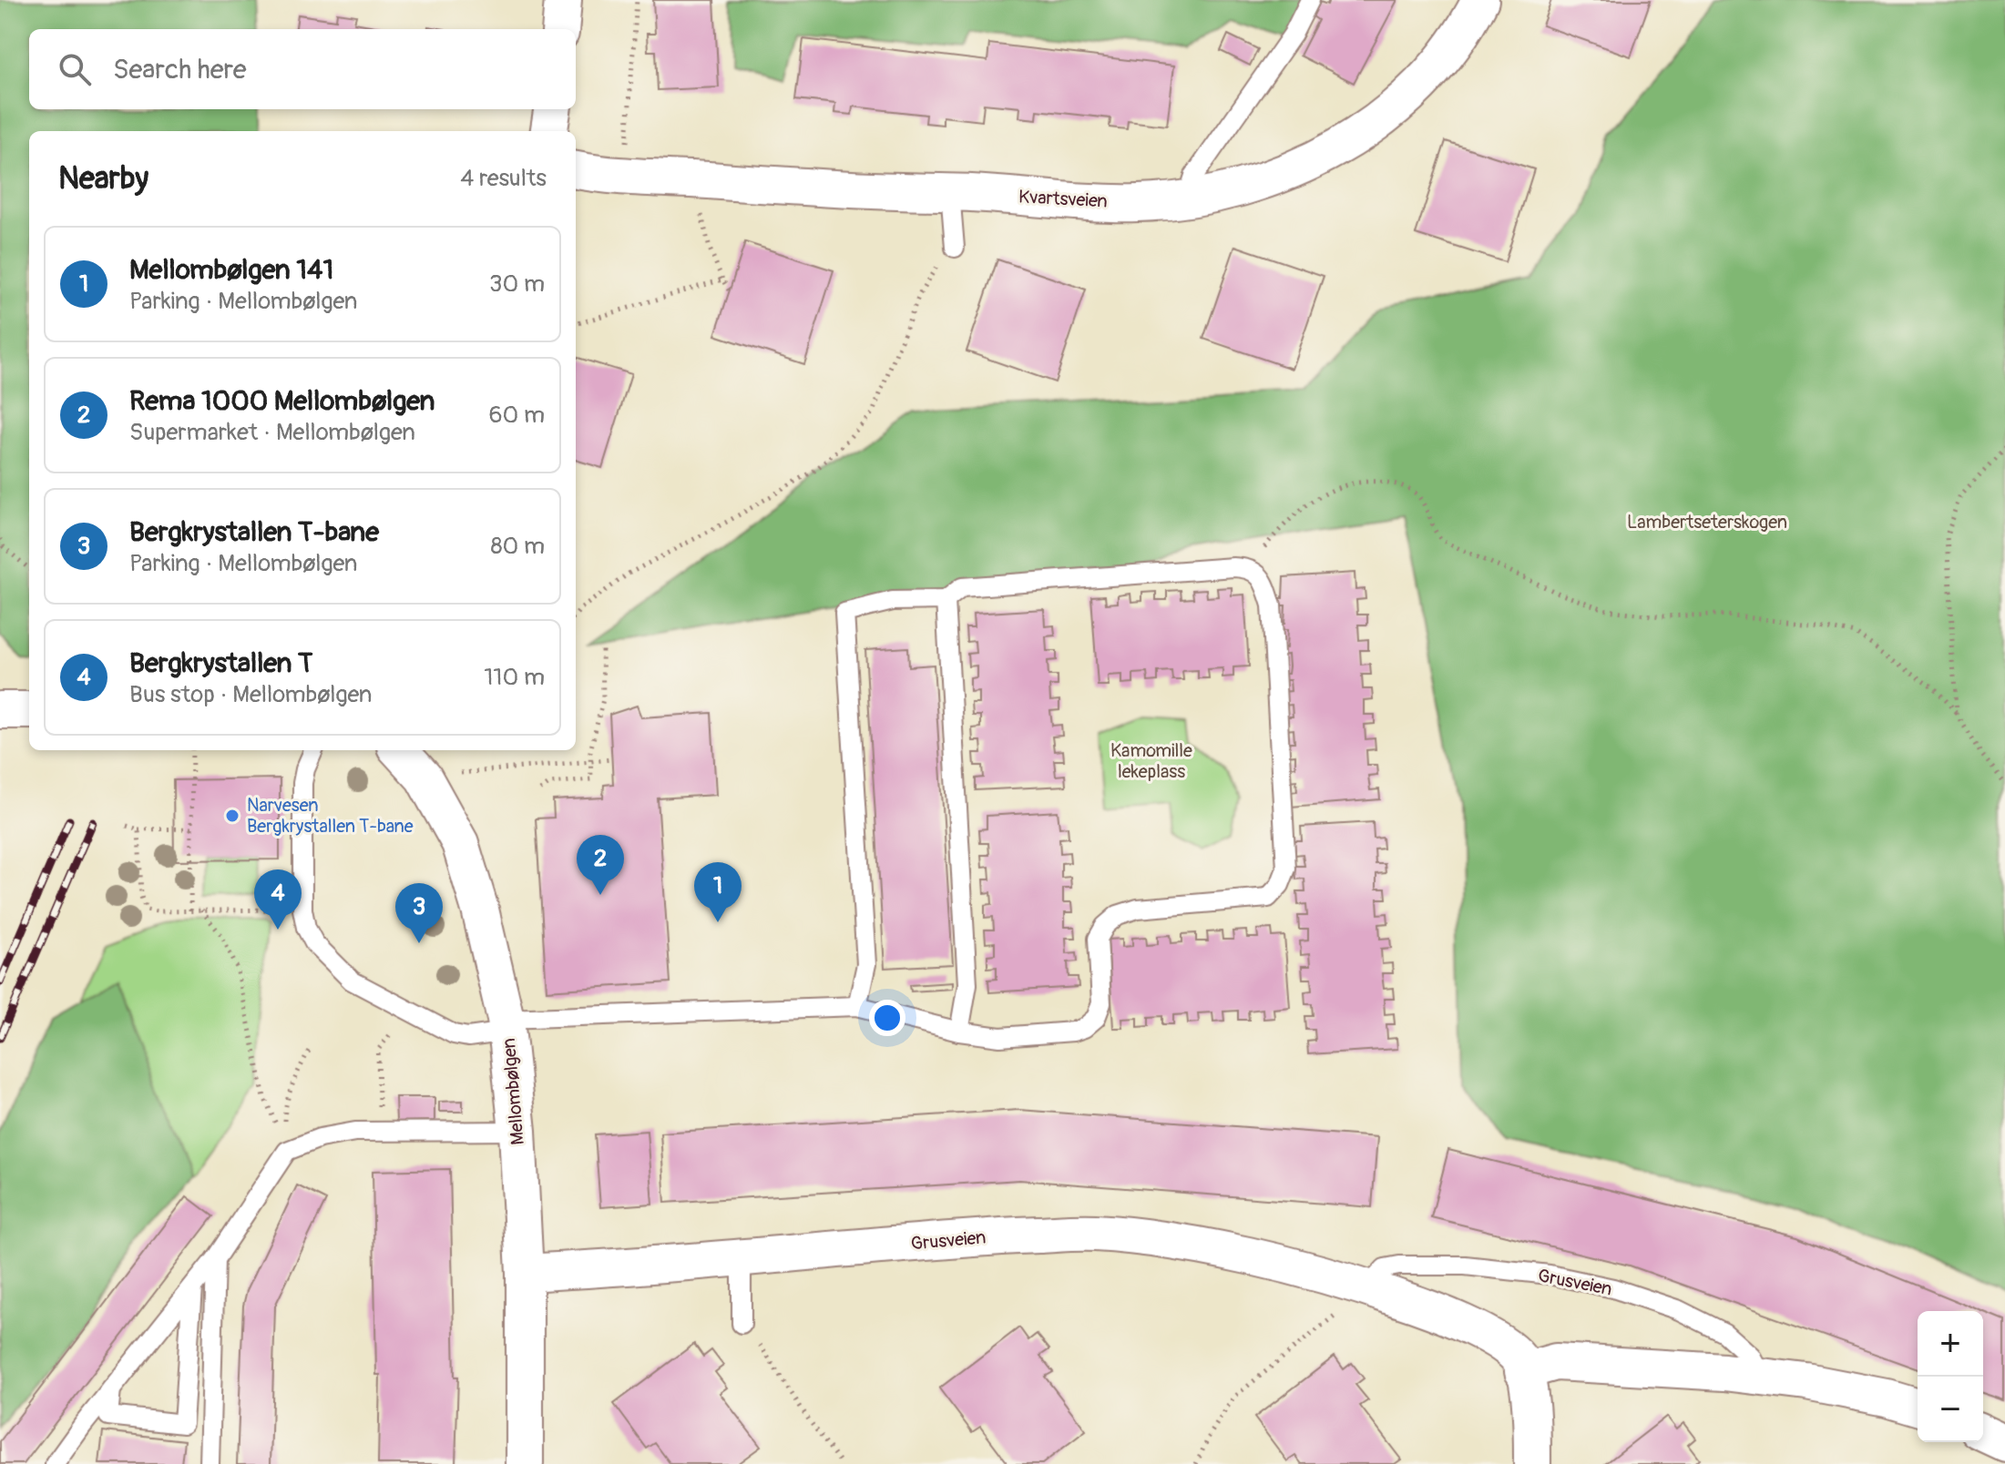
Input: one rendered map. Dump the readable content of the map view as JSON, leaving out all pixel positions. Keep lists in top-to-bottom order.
{
  "streets": {
    "street": ["Kvartsveien", "Mellombølgen", "Grusveien"]
  },
  "crossings": [
    ["Mellombølgen", "Grusveien"]
  ],
  "parks": ["Lambertseterskogen", "Kamomille lekeplass"],
  "places": ["Narvesen Bergkrystallen T-bane"],
  "page": {
    "search": "Search here",
    "heading": ["Nearby", "4 results"],
    "list": [
      {
        "mark": "1",
        "name": "Mellombølgen 141",
        "note": "Parking · Mellombølgen",
        "value": "30 m"
      },
      {
        "mark": "2",
        "name": "Rema 1000 Mellombølgen",
        "note": "Supermarket · Mellombølgen",
        "value": "60 m"
      },
      {
        "mark": "3",
        "name": "Bergkrystallen T-bane",
        "note": "Parking · Mellombølgen",
        "value": "80 m"
      },
      {
        "mark": "4",
        "name": "Bergkrystallen T",
        "note": "Bus stop · Mellombølgen",
        "value": "110 m"
      }
    ],
    "pins": [
      "2",
      "1",
      "4",
      "3"
    ],
    "map_buttons": ["+", "−"]
  }
}
